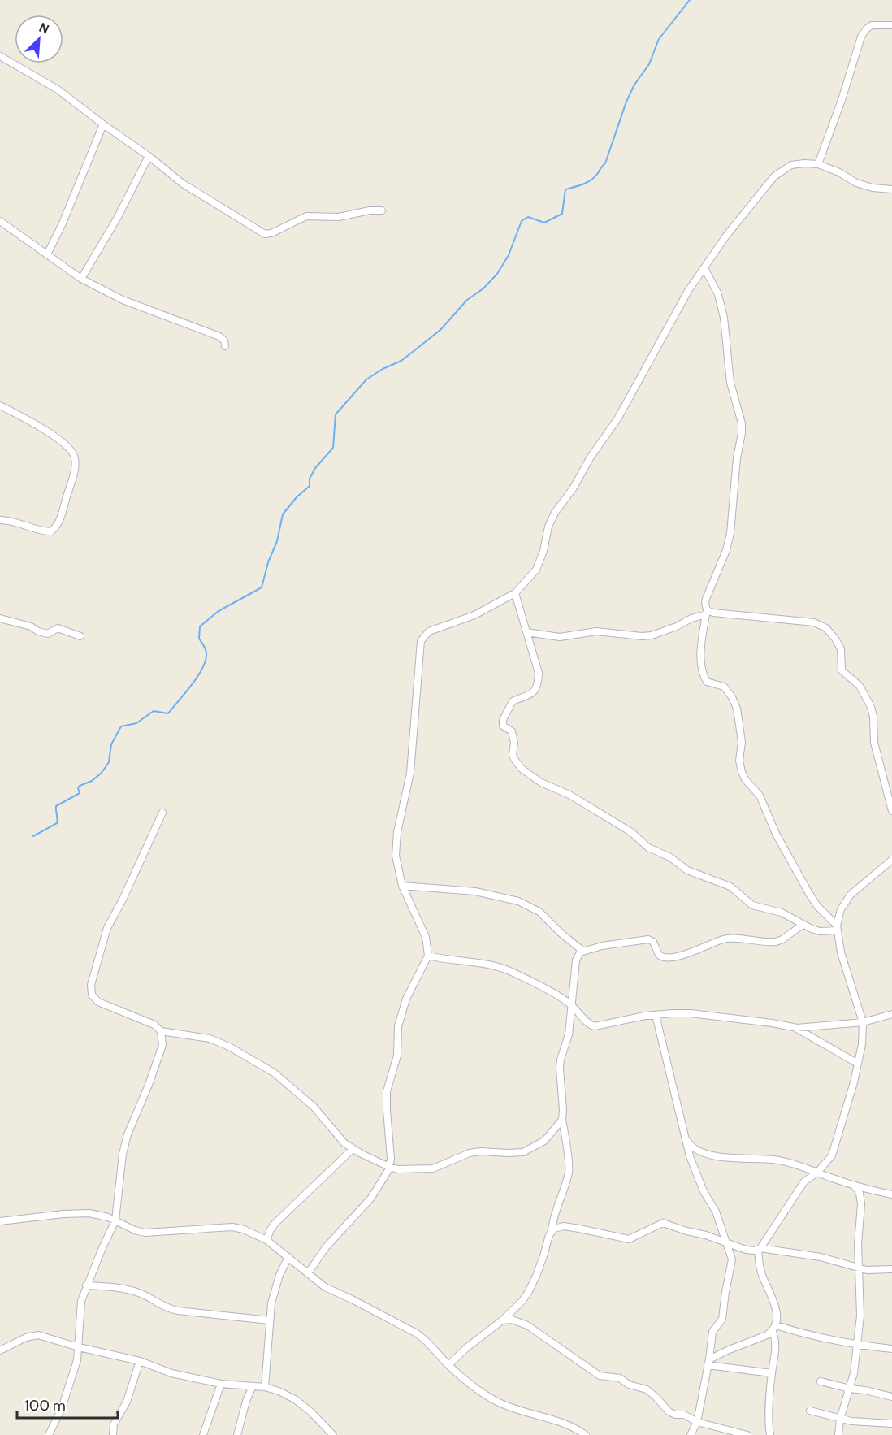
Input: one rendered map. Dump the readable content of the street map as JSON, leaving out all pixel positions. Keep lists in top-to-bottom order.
{
  "scale_bar": "100 m",
  "north": "top right"
}
